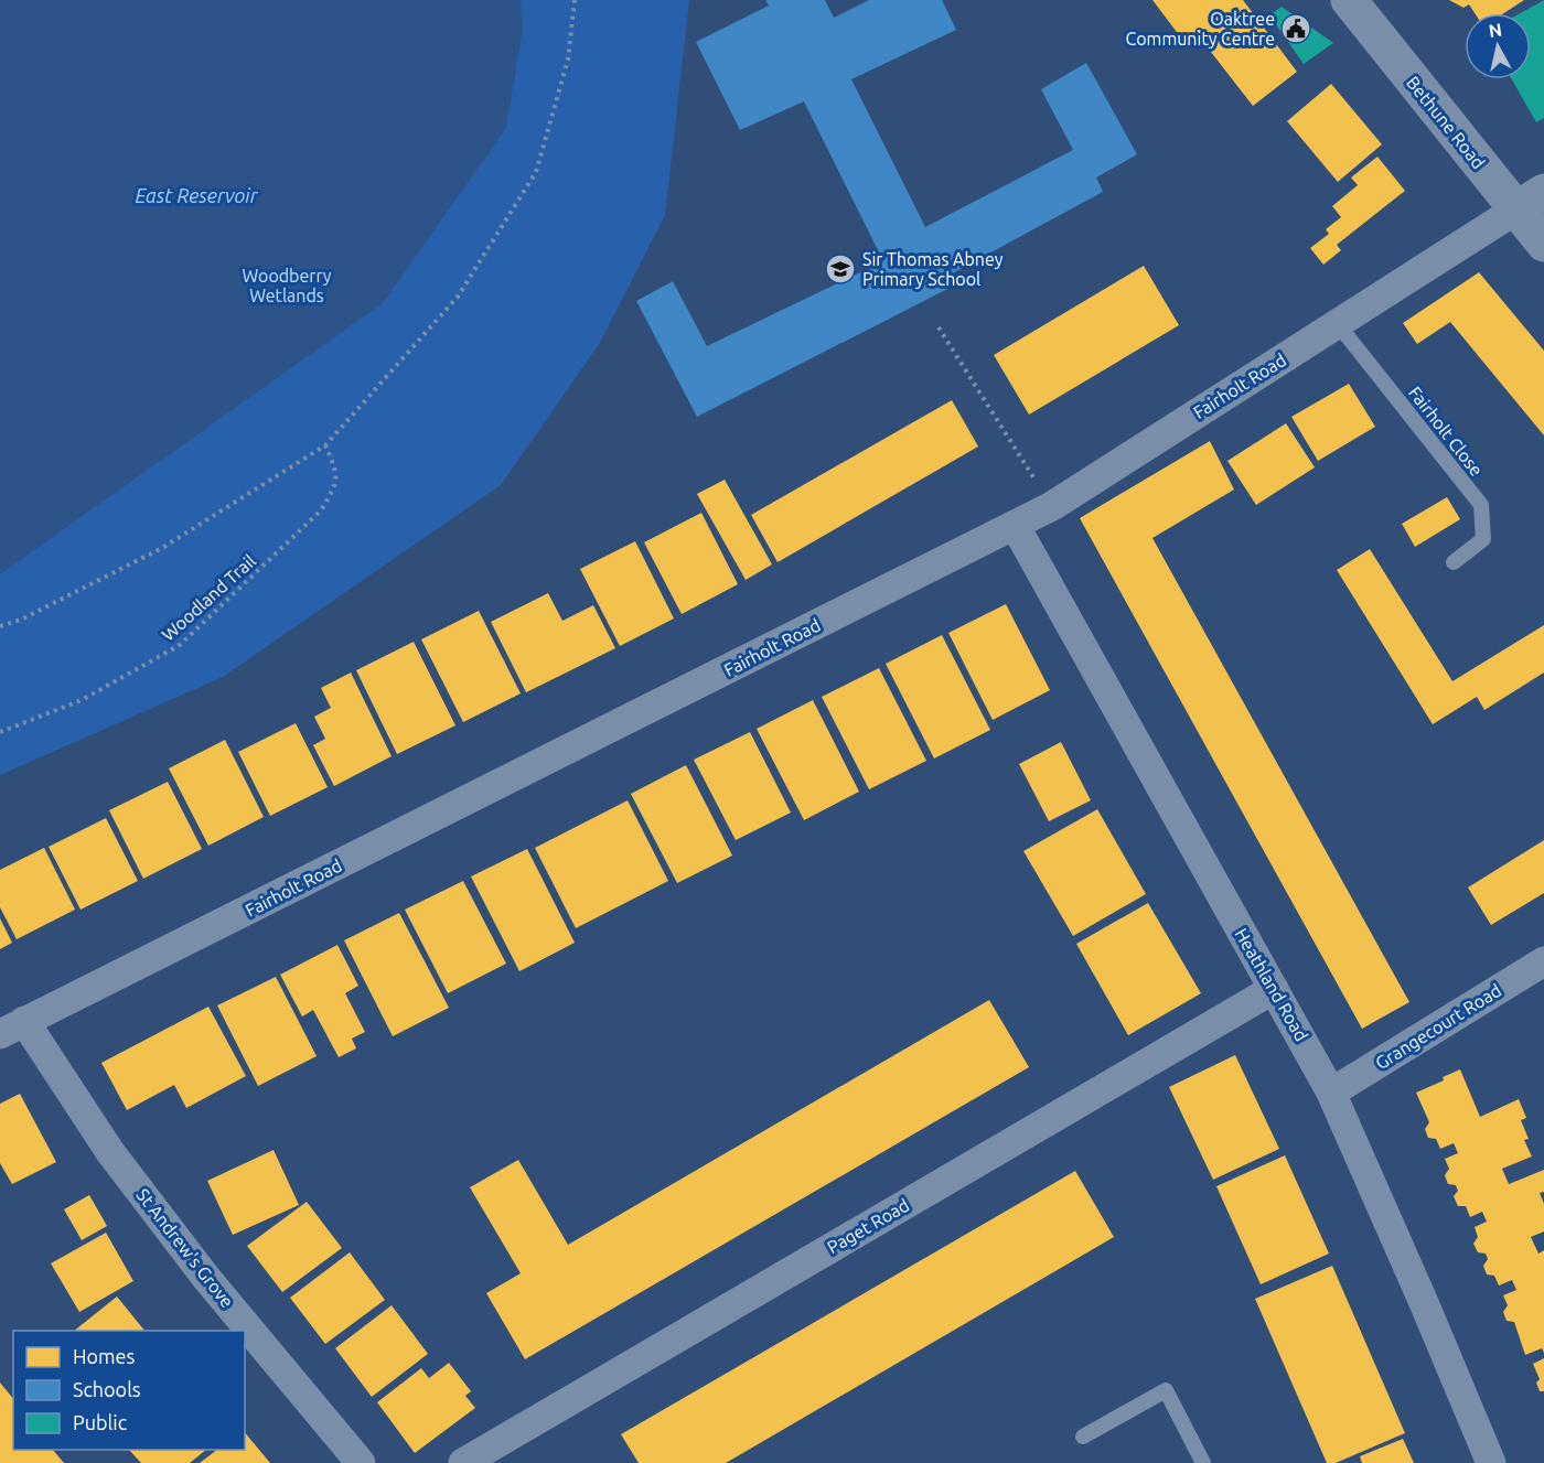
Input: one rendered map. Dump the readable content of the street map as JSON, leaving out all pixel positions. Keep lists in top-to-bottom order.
{
  "streets": {
    "street": [
      "Bethune Road",
      "Fairholt Road",
      "Heathland Road",
      "Grangecourt Road",
      "Paget Road",
      "St Andrew's Grove"
    ],
    "lane": ["Fairholt Close"],
    "path": ["Woodland Trail"]
  },
  "crossings": [
    ["Bethune Road", "Fairholt Road"],
    ["Fairholt Road", "Fairholt Close"],
    ["Fairholt Road", "Heathland Road"],
    ["Fairholt Road", "St Andrew's Grove"],
    ["Heathland Road", "Grangecourt Road"],
    ["Heathland Road", "Paget Road"]
  ],
  "water": ["East Reservoir"],
  "parks": ["Woodberry Wetlands"],
  "places": {
    "public building": ["Oaktree Community Centre"],
    "school or university": ["Sir Thomas Abney Primary School"]
  },
  "legend": ["Homes", "Schools", "Public"],
  "north": "top"
}
